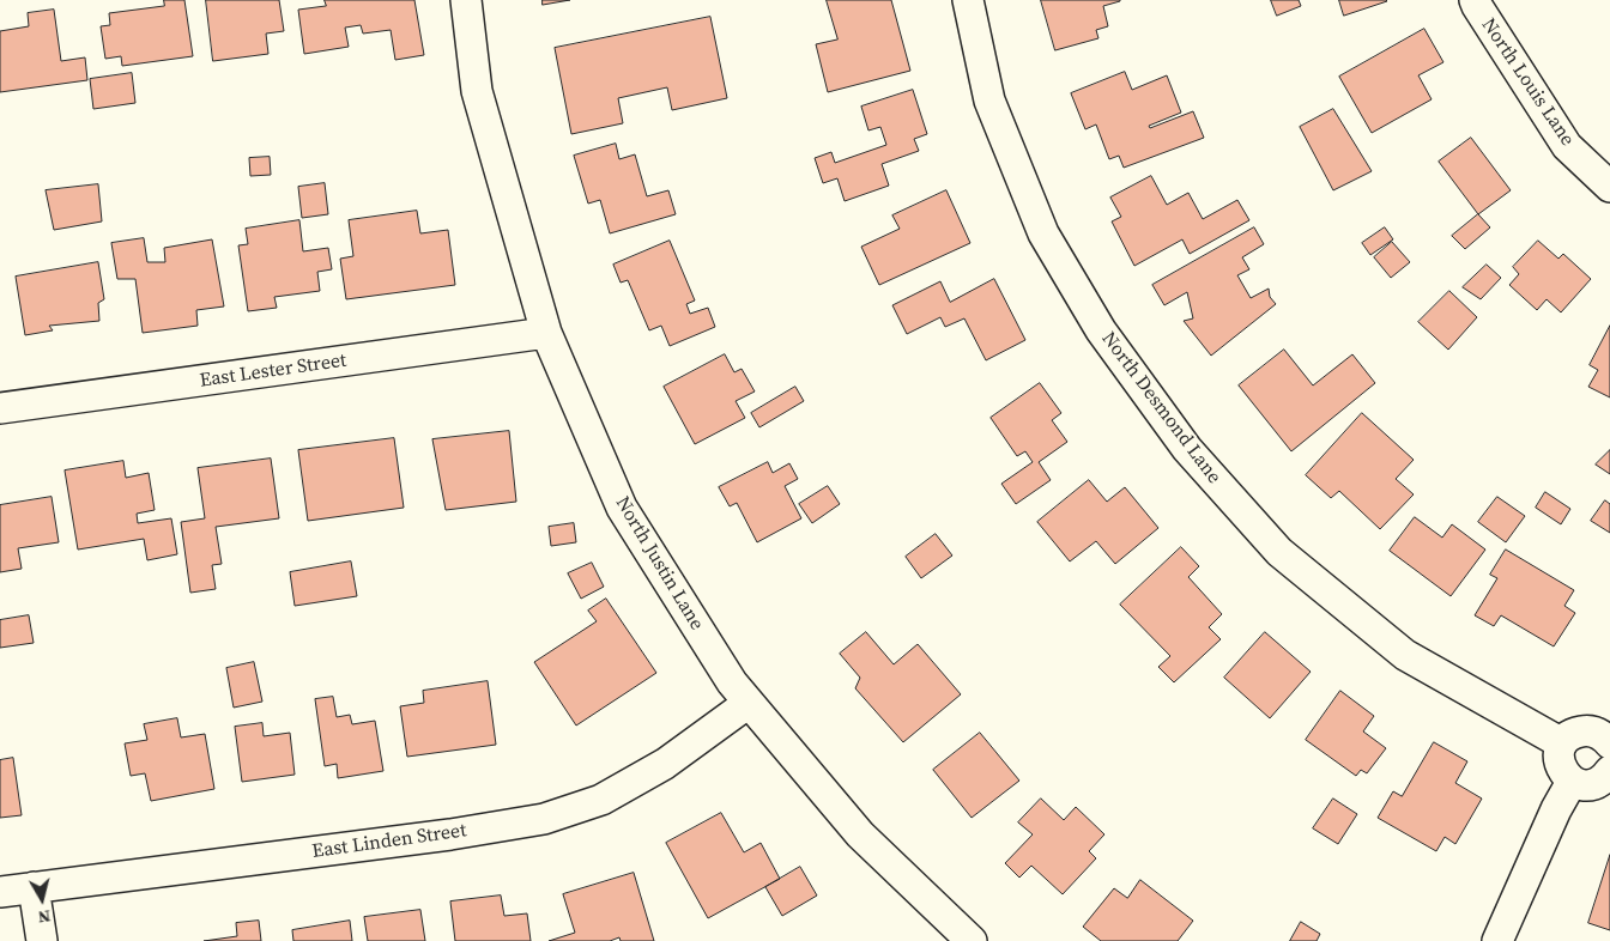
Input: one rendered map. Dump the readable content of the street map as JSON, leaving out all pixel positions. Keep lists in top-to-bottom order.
{
  "streets": {
    "street": [
      "North Louis Lane",
      "East Lester Street",
      "North Desmond Lane",
      "North Justin Lane",
      "East Linden Street"
    ]
  },
  "crossings": [
    ["East Lester Street", "North Justin Lane"],
    ["North Justin Lane", "East Linden Street"]
  ],
  "north": "bottom"
}
